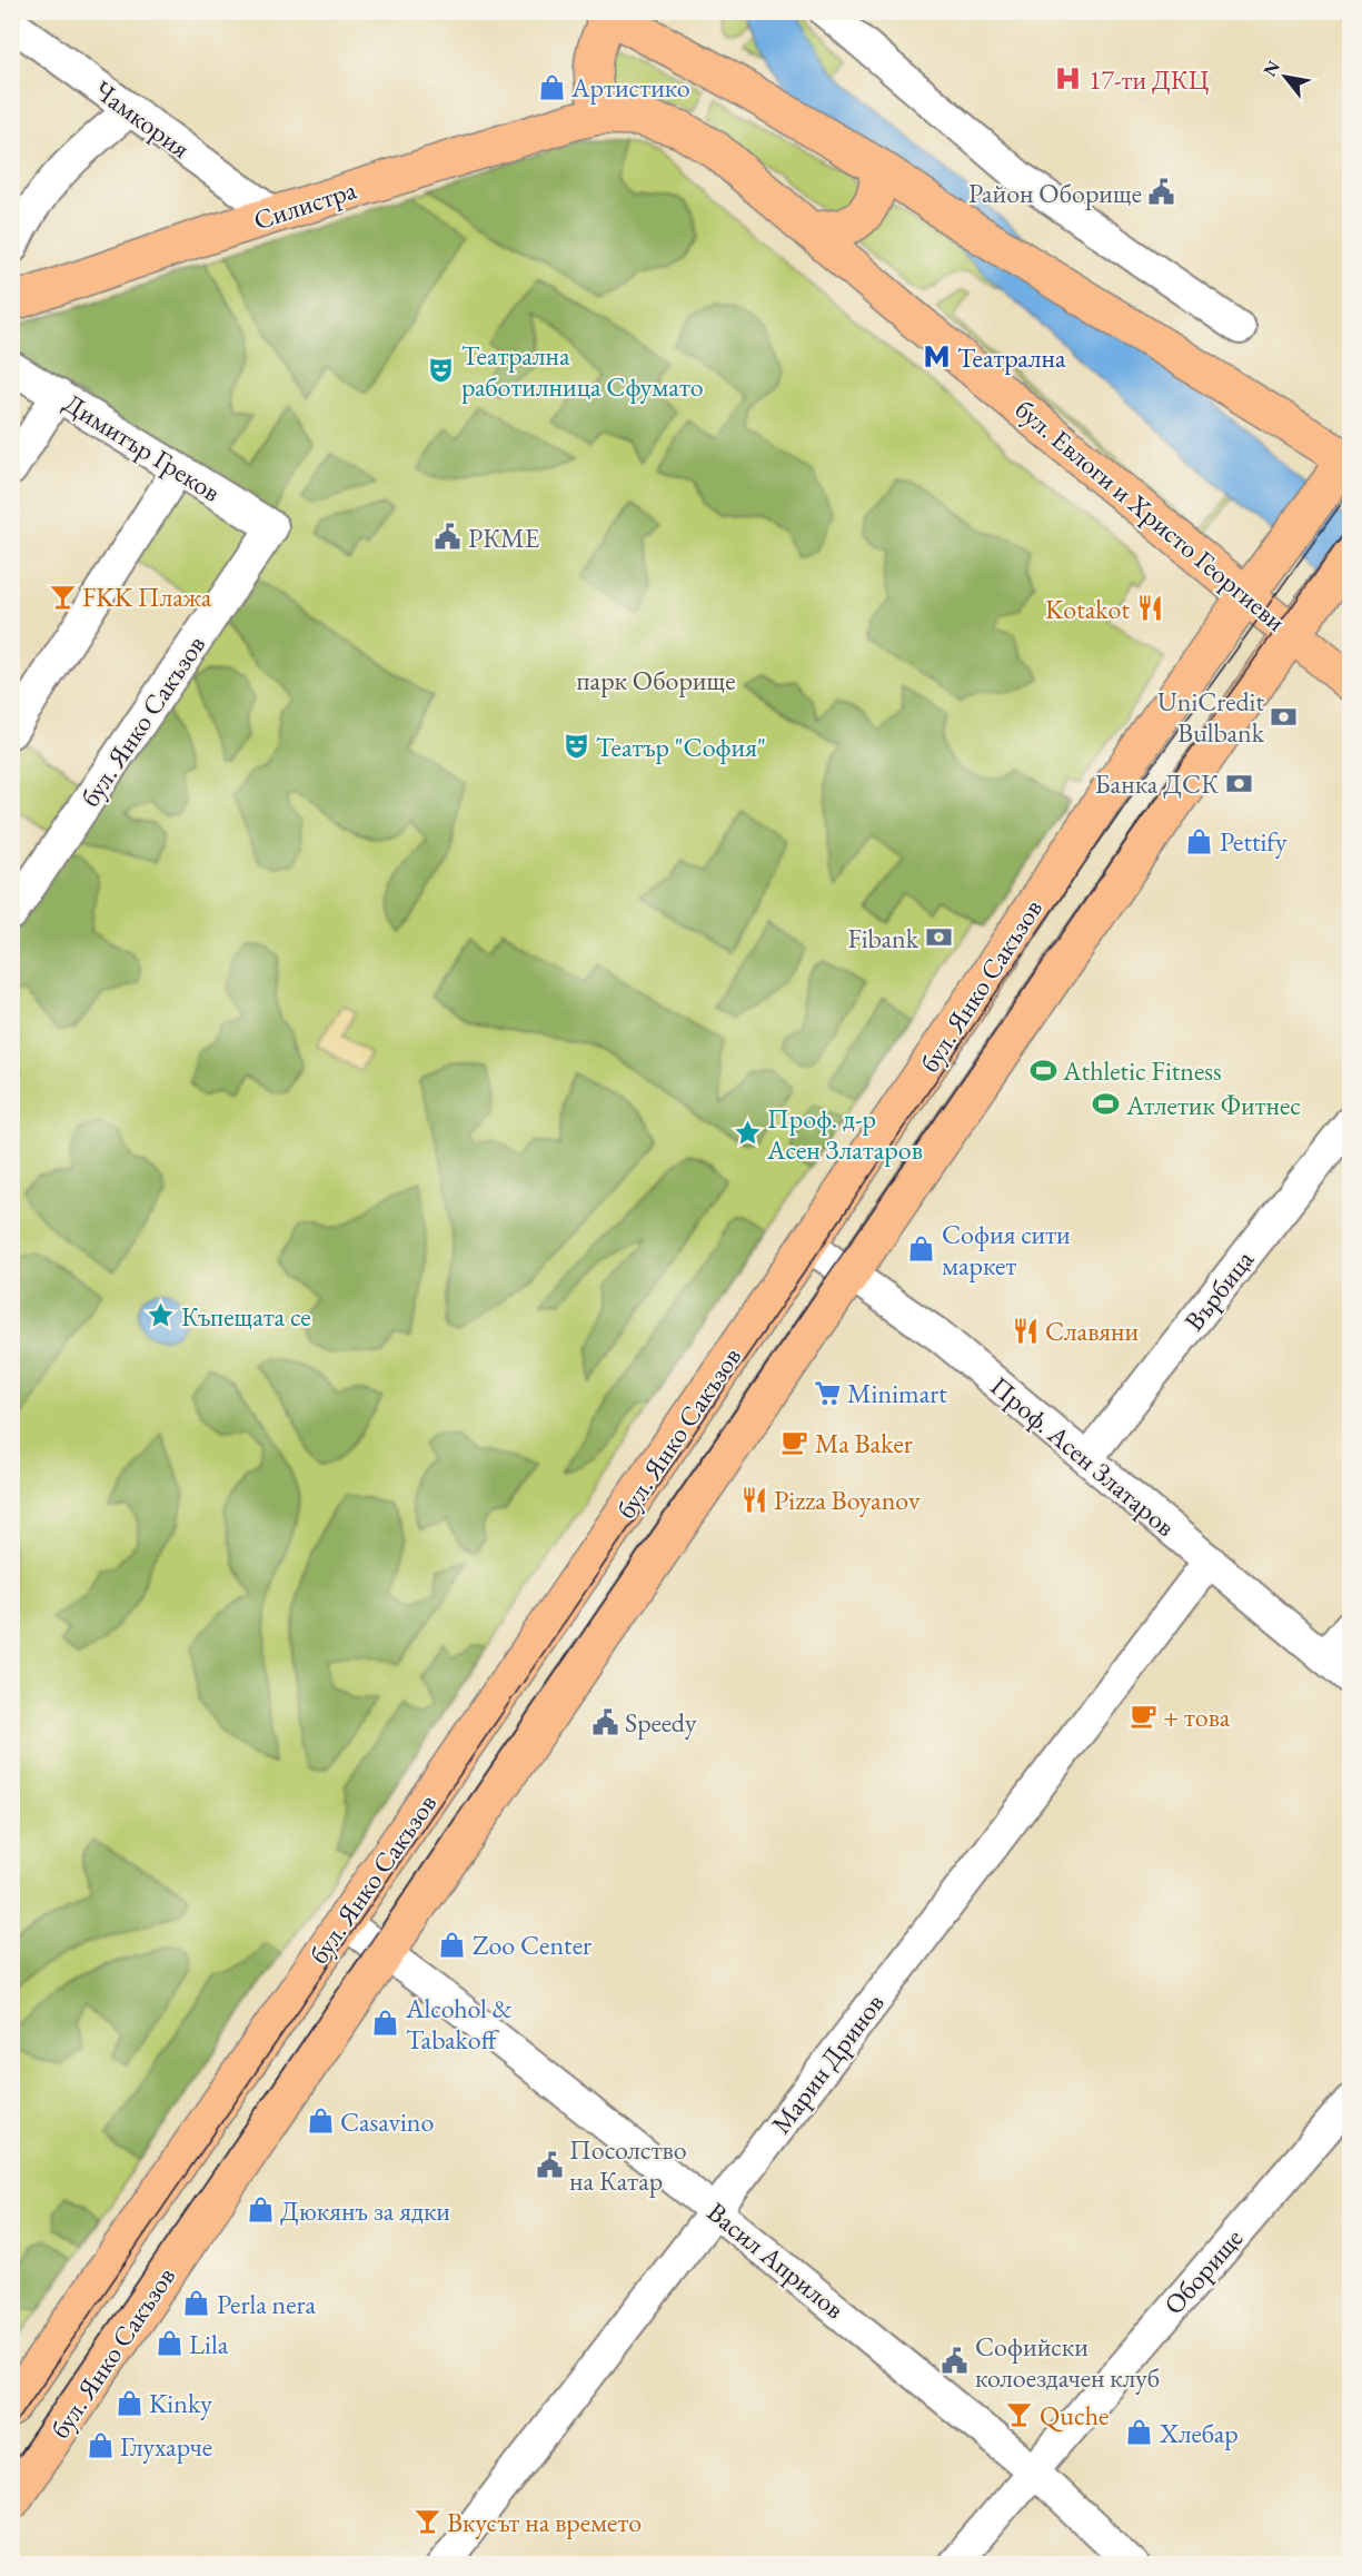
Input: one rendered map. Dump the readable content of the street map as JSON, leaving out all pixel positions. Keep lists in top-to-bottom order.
{
  "streets": {
    "main road": ["Силистра", "бул. Евлоги и Христо Георгиеви", "бул. Янко Сакъзов"],
    "street": [
      "Чамкория",
      "Димитър Греков",
      "Върбица",
      "Проф. Асен Златаров",
      "Марин Дринов",
      "Васил Априлов",
      "Оборище"
    ]
  },
  "crossings": [
    ["Чамкория", "Силистра"],
    ["Силистра", "бул. Евлоги и Христо Георгиеви"],
    ["Димитър Греков", "бул. Янко Сакъзов"],
    ["бул. Евлоги и Христо Георгиеви", "бул. Янко Сакъзов"],
    ["бул. Янко Сакъзов", "Проф. Асен Златаров"],
    ["бул. Янко Сакъзов", "Васил Априлов"],
    ["Върбица", "Проф. Асен Златаров"],
    ["Проф. Асен Златаров", "Марин Дринов"],
    ["Марин Дринов", "Васил Априлов"],
    ["Васил Априлов", "Оборище"]
  ],
  "parks": ["парк Оборище"],
  "places": {
    "hospital": ["17-ти ДКЦ"],
    "shop": [
      "Артистико",
      "Pettify",
      "София сити маркет",
      "Zoo Center",
      "Alcohol & Tabakoff",
      "Casavino",
      "Дюкянъ за ядки",
      "Perla nera",
      "Lila",
      "Kinky",
      "Хлебар",
      "Глухарче"
    ],
    "public building": [
      "Район Оборище",
      "РКМЕ",
      "Speedy",
      "Посолство на Катар",
      "Софийски колоездачен клуб"
    ],
    "metro station": ["Театрална"],
    "theatre": ["Театрална работилница Сфумато", "Театър \"София\""],
    "bar": ["FKK Плажа", "Quche", "Вкусът на времето"],
    "restaurant": ["Kotakot", "Славяни", "Pizza Boyanov"],
    "bank": ["UniCredit Bulbank", "Банка ДСК", "Fibank"],
    "sports": ["Athletic Fitness", "Атлетик Фитнес"],
    "place": ["Проф. д-р Асен Златаров", "Къпещата се"],
    "supermarket": ["Minimart"],
    "cafe": ["Ma Baker", "+ това"]
  },
  "north": "top left"
}
